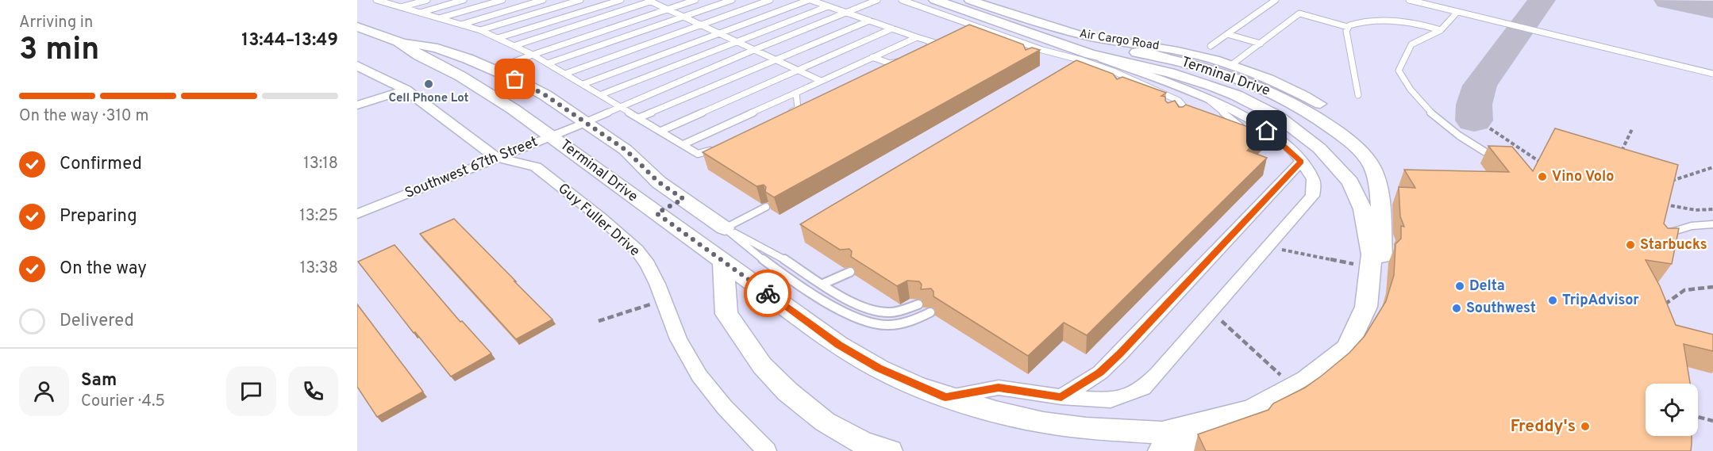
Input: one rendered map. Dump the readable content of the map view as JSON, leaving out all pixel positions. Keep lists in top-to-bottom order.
{
  "streets": {
    "main road": ["Terminal Drive"],
    "street": ["Air Cargo Road", "Southwest 67th Street", "Guy Fuller Drive"]
  },
  "crossings": [
    ["Terminal Drive", "Southwest 67th Street"],
    ["Southwest 67th Street", "Guy Fuller Drive"]
  ],
  "places": [
    "Cell Phone Lot",
    "Vino Volo",
    "Starbucks",
    "Delta",
    "TripAdvisor",
    "Southwest",
    "Freddy's"
  ],
  "page": {
    "heading": ["3 min", "Arriving in", "13:44–13:49"],
    "panel": ["Sam", "Courier · 4.5"],
    "bar": "On the way · 310 m",
    "list": [
      ["Confirmed", "13:18"],
      ["Preparing", "13:25"],
      ["On the way", "13:38"],
      "Delivered"
    ]
  }
}
